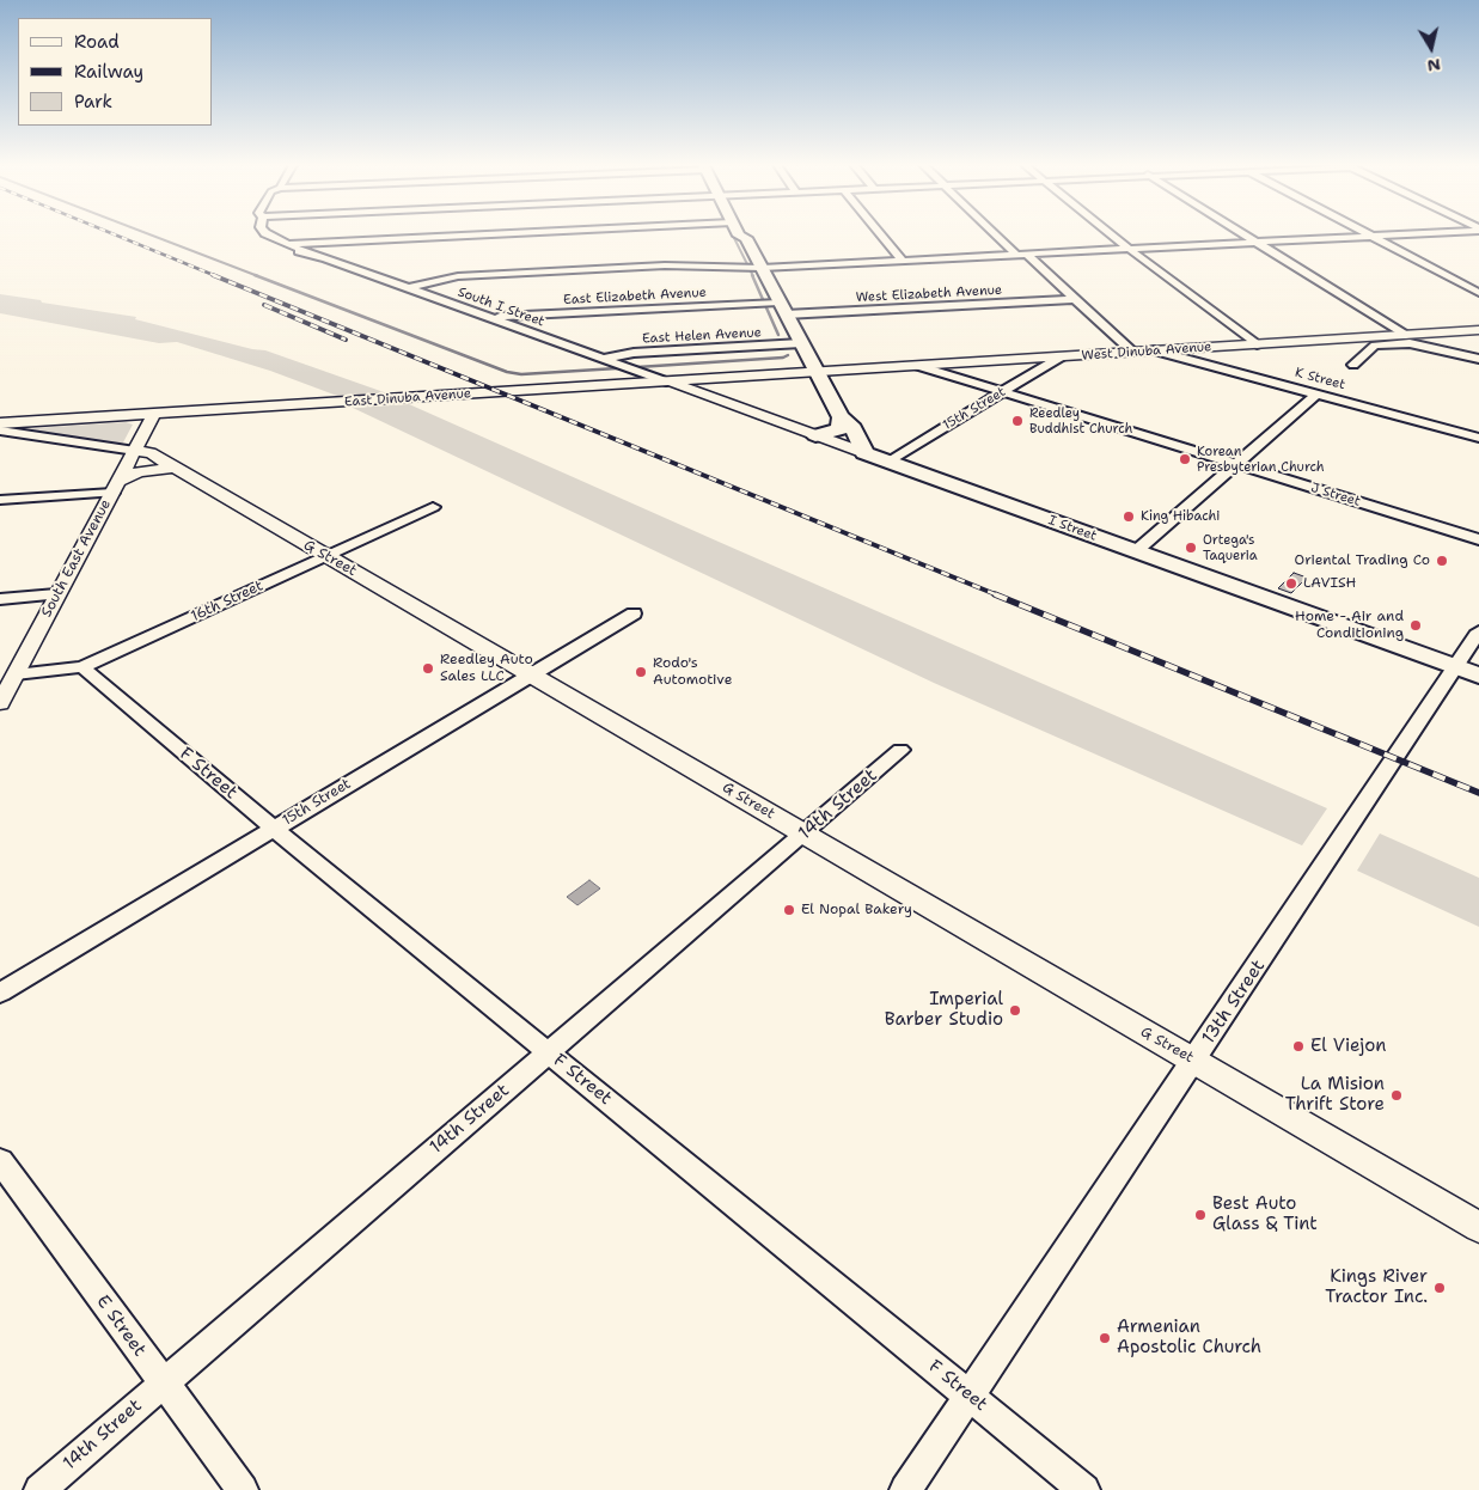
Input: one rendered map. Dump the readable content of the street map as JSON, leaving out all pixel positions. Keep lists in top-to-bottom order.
{
  "streets": {
    "main road": ["I Street"],
    "street": [
      "West Elizabeth Avenue",
      "East Elizabeth Avenue",
      "South I Street",
      "East Helen Avenue",
      "West Dinuba Avenue",
      "K Street",
      "East Dinuba Avenue",
      "15th Street",
      "J Street",
      "South East Avenue",
      "G Street",
      "16th Street",
      "F Street",
      "14th Street",
      "13th Street",
      "E Street"
    ]
  },
  "crossings": [
    ["West Elizabeth Avenue", "East Elizabeth Avenue"],
    ["East Elizabeth Avenue", "South I Street"],
    ["South I Street", "East Helen Avenue"],
    ["South I Street", "East Dinuba Avenue"],
    ["South I Street", "I Street"],
    ["West Dinuba Avenue", "K Street"],
    ["West Dinuba Avenue", "East Dinuba Avenue"],
    ["West Dinuba Avenue", "15th Street"],
    ["West Dinuba Avenue", "J Street"],
    ["East Dinuba Avenue", "I Street"],
    ["East Dinuba Avenue", "South East Avenue"],
    ["15th Street", "J Street"],
    ["15th Street", "I Street"],
    ["15th Street", "G Street"],
    ["15th Street", "F Street"],
    ["I Street", "13th Street"],
    ["South East Avenue", "G Street"],
    ["South East Avenue", "16th Street"],
    ["G Street", "16th Street"],
    ["G Street", "14th Street"],
    ["G Street", "13th Street"],
    ["16th Street", "F Street"],
    ["F Street", "14th Street"],
    ["F Street", "13th Street"],
    ["14th Street", "E Street"]
  ],
  "places": [
    "Reedley Buddhist Church",
    "Korean Presbyterian Church",
    "King Hibachi",
    "Ortega's Taqueria",
    "Oriental Trading Co",
    "LAVISH",
    "Home - Air and Conditioning",
    "Reedley Auto Sales LLC",
    "Rodo's Automotive",
    "El Nopal Bakery",
    "Imperial Barber Studio",
    "El Viejon",
    "La Mision Thrift Store",
    "Best Auto Glass & Tint",
    "Kings River Tractor Inc.",
    "Armenian Apostolic Church"
  ],
  "legend": ["Road", "Railway", "Park"],
  "north": "bottom"
}
